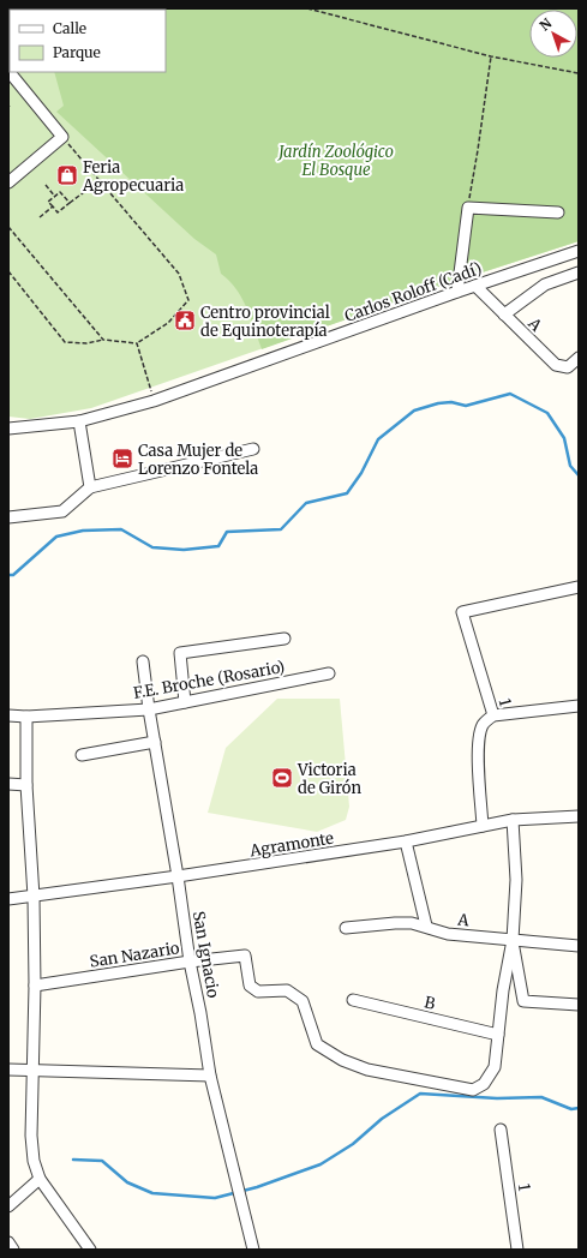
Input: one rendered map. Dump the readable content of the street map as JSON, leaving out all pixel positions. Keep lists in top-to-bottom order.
{
  "streets": {
    "street": [
      "Carlos Roloff (Cadí)",
      "A",
      "F.E. Broche (Rosario)",
      "1",
      "Agramonte",
      "San Nazario",
      "San Ignacio",
      "B"
    ]
  },
  "crossings": [
    ["Carlos Roloff (Cadí)", "A"],
    ["F.E. Broche (Rosario)", "San Ignacio"],
    ["1", "Agramonte"],
    ["Agramonte", "San Ignacio"],
    ["San Nazario", "San Ignacio"],
    ["San Nazario", "B"]
  ],
  "parks": ["Jardín Zoológico El Bosque"],
  "places": {
    "shop": ["Feria Agropecuaria"],
    "public building": ["Centro provincial de Equinoterapía"],
    "hotel": ["Casa Mujer de Lorenzo Fontela"],
    "sports": ["Victoria de Girón"]
  },
  "legend": ["Calle", "Parque"],
  "north": "top left"
}
